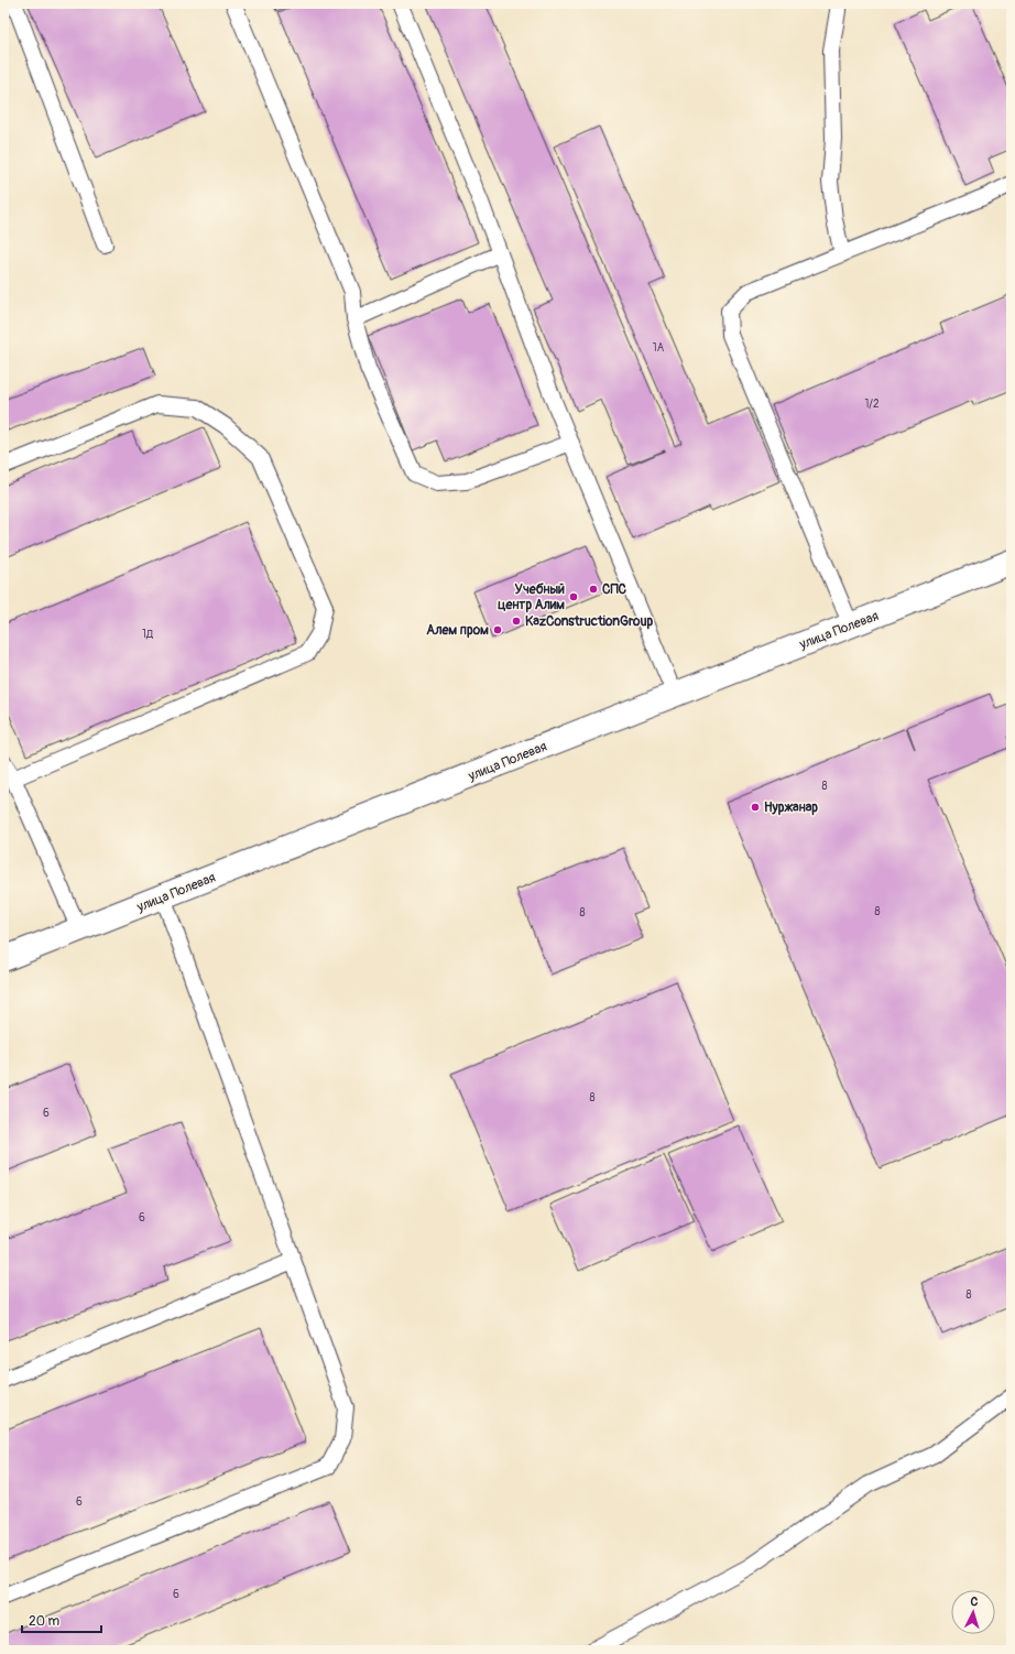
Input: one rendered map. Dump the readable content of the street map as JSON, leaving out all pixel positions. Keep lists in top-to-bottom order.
{
  "streets": {
    "street": ["улица Полевая"]
  },
  "places": [
    "СПС",
    "Учебный центр Алим",
    "KazConstructionGroup",
    "Алем пром",
    "Нуржанар"
  ],
  "house_numbers": [
    "1А",
    "1/2",
    "1Д",
    "8",
    "8",
    "8",
    "8",
    "6",
    "6",
    "8",
    "6",
    "6"
  ],
  "scale_bar": "20 m",
  "north": "top"
}
